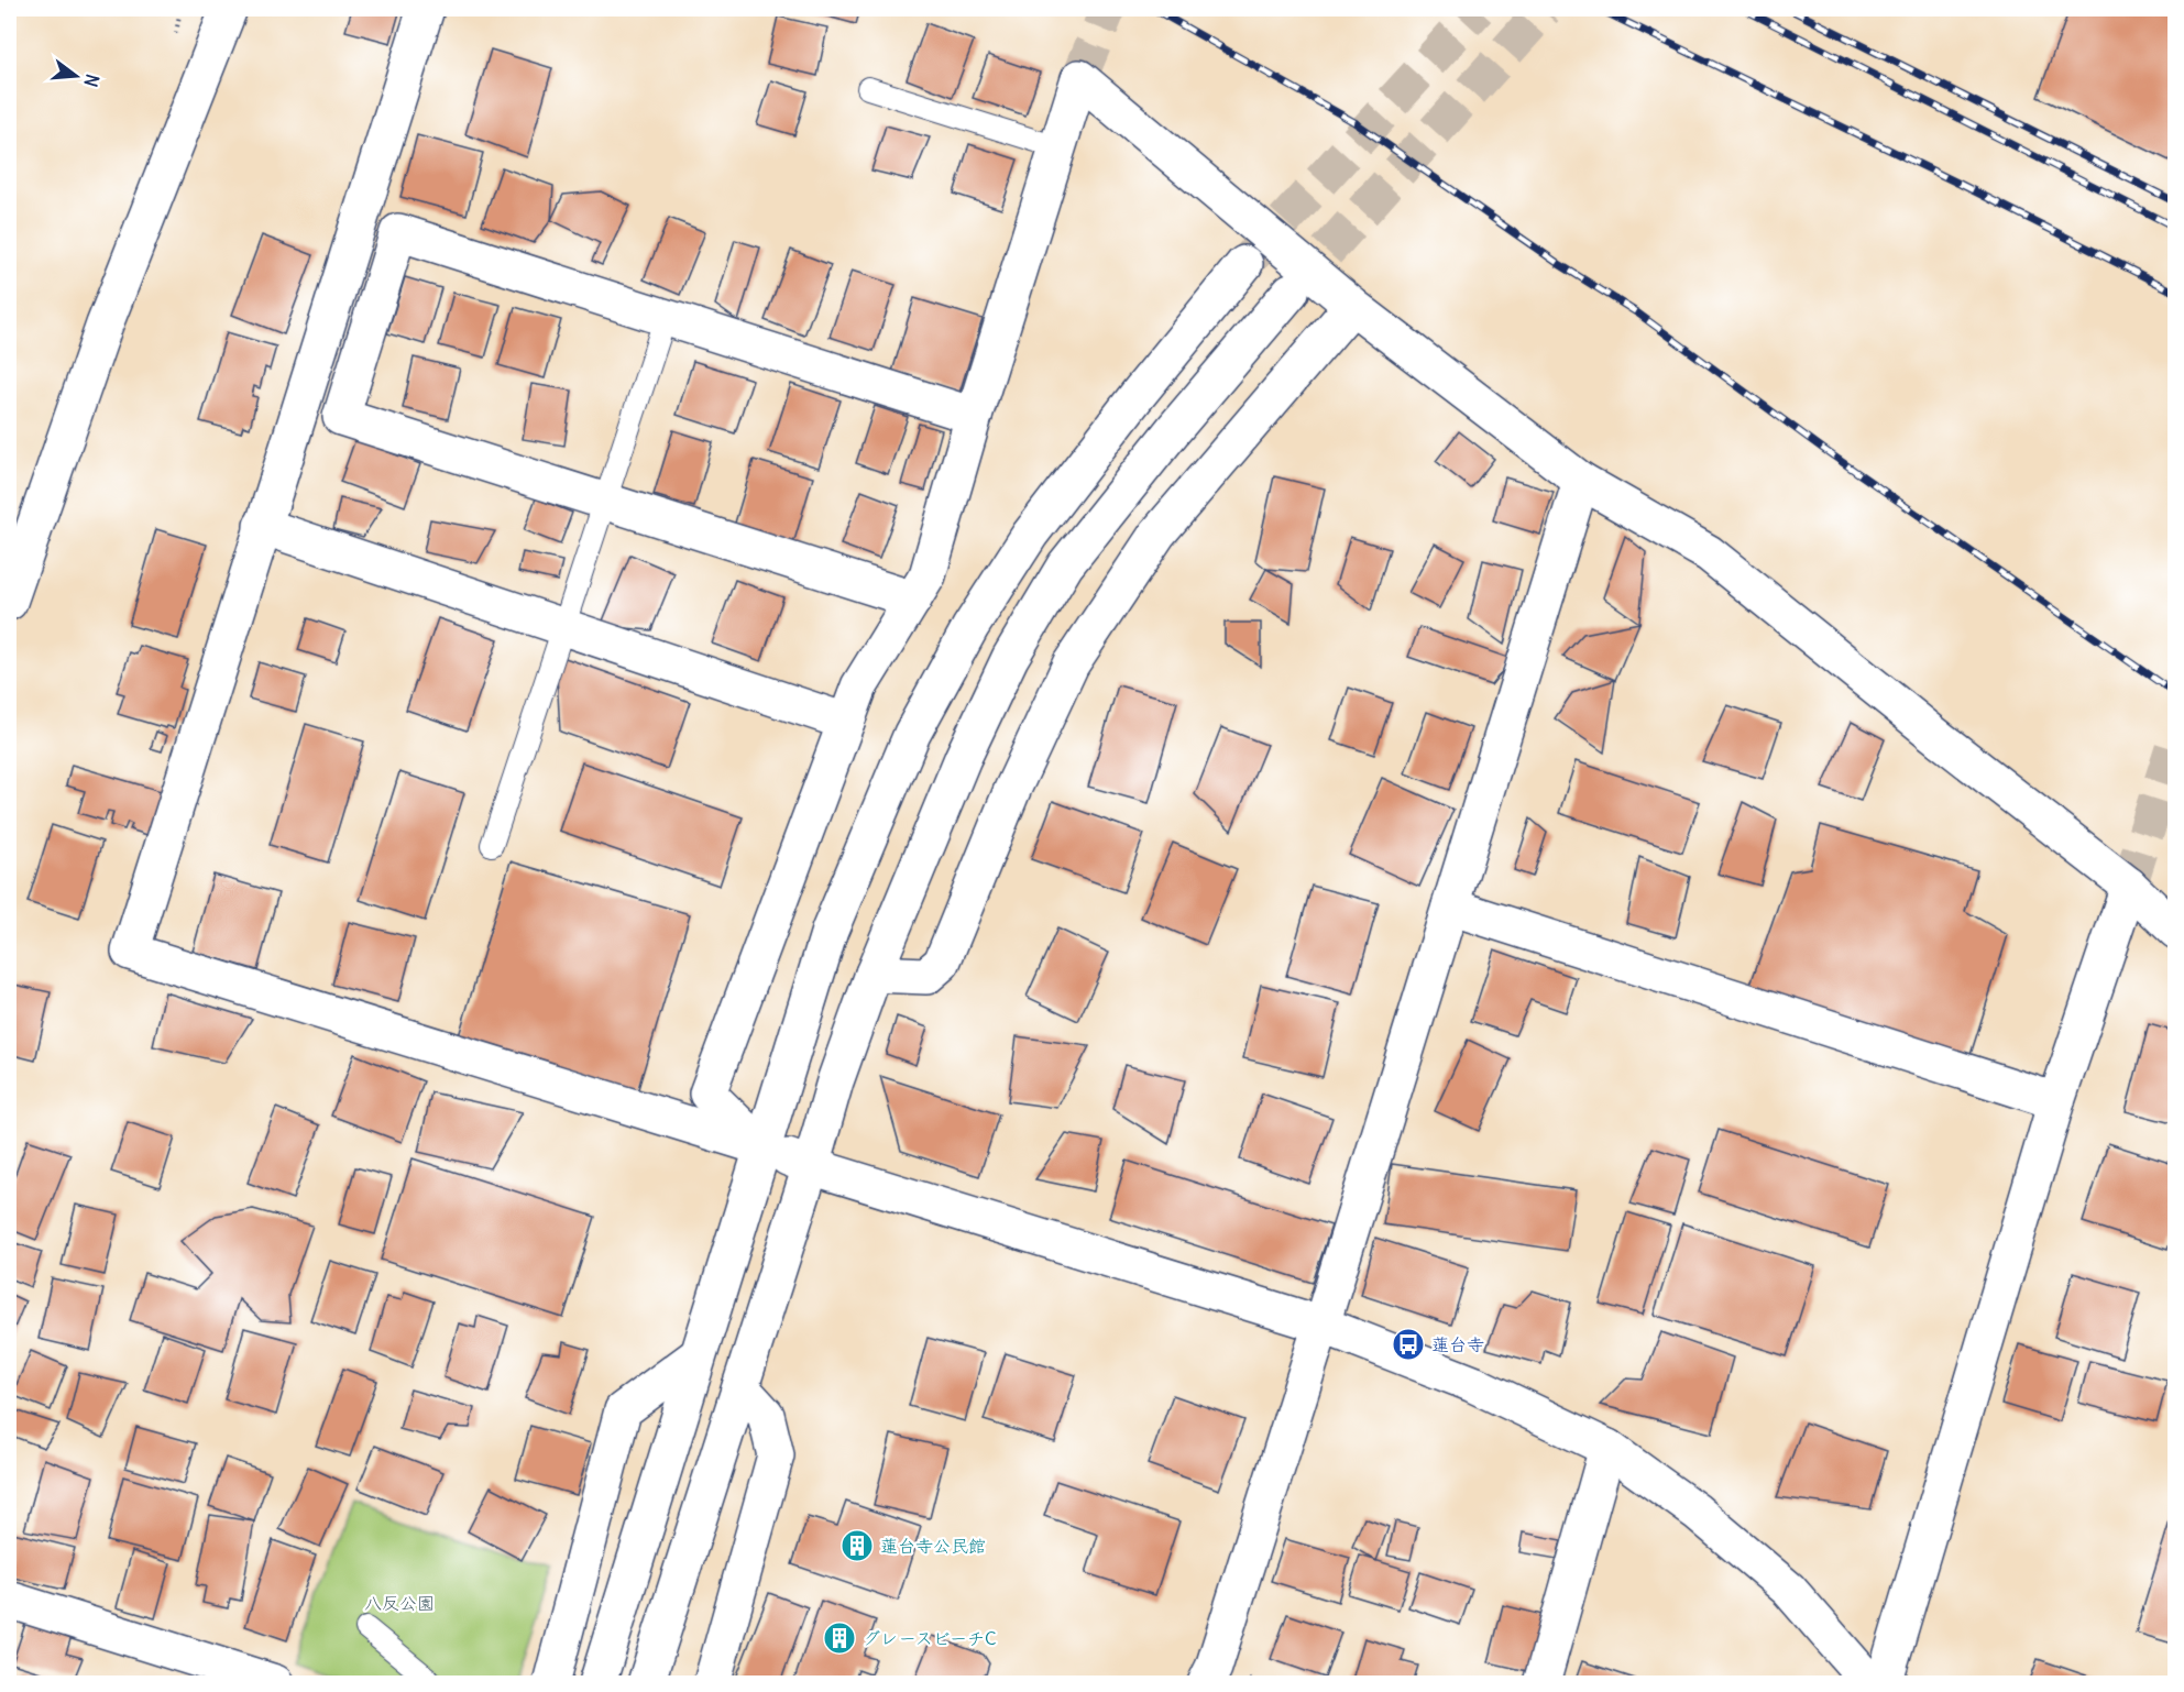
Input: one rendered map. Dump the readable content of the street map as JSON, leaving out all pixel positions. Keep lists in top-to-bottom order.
{
  "parks": ["八反公園"],
  "places": {
    "bus stop": ["蓮台寺"],
    "building": ["蓮台寺公民館", "グレースビーチC"]
  },
  "north": "right"
}
